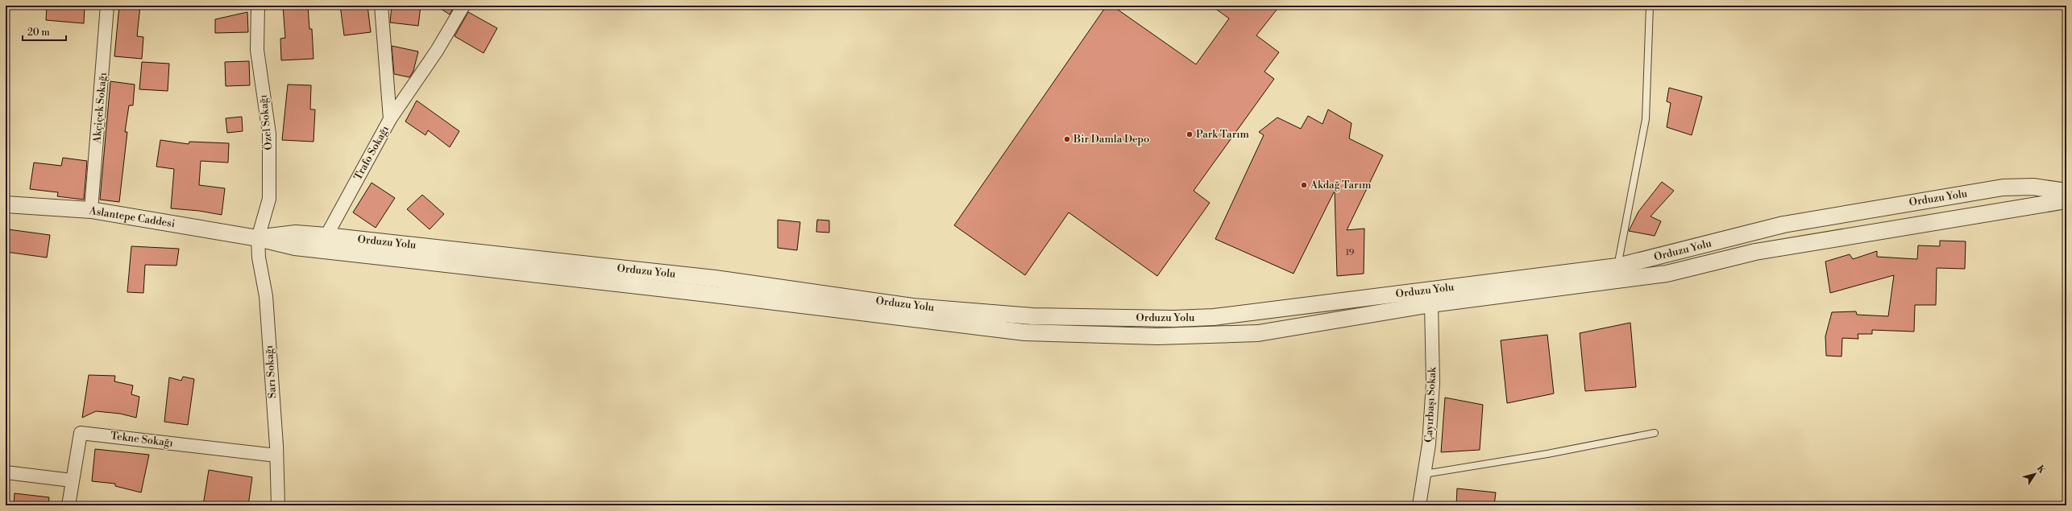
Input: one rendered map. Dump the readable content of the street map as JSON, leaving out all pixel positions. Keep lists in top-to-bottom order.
{
  "streets": {
    "street": [
      "Akçiçek Sokağı",
      "Özel Sokağı",
      "Trafo Sokağı",
      "Orduzu Yolu",
      "Aslantepe Caddesi",
      "Sarı Sokağı",
      "Çayırbaşı Sokak",
      "Tekne Sokağı"
    ]
  },
  "crossings": [
    ["Akçiçek Sokağı", "Aslantepe Caddesi"],
    ["Özel Sokağı", "Orduzu Yolu"],
    ["Özel Sokağı", "Aslantepe Caddesi"],
    ["Özel Sokağı", "Sarı Sokağı"],
    ["Trafo Sokağı", "Orduzu Yolu"],
    ["Orduzu Yolu", "Aslantepe Caddesi"],
    ["Orduzu Yolu", "Sarı Sokağı"],
    ["Aslantepe Caddesi", "Sarı Sokağı"],
    ["Sarı Sokağı", "Tekne Sokağı"]
  ],
  "places": ["Park Tarım", "Bir Damla Depo", "Akdağ Tarım"],
  "house_numbers": ["19"],
  "scale_bar": "20 m",
  "north": "top right"
}
